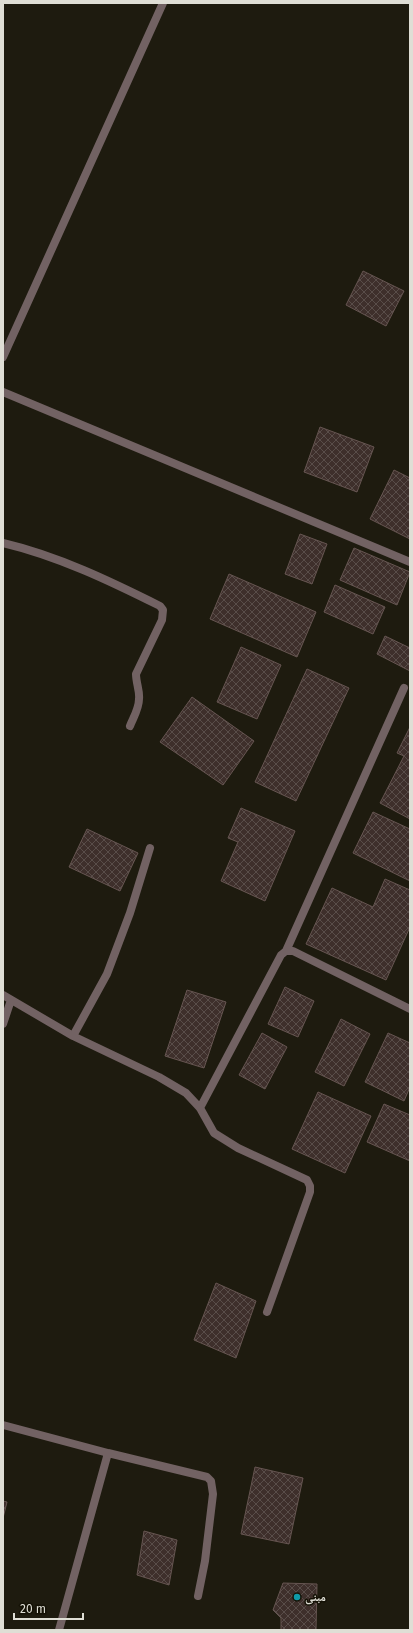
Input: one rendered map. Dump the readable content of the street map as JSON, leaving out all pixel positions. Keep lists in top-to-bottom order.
{
  "places": ["مبنى"],
  "scale_bar": "20 m"
}
